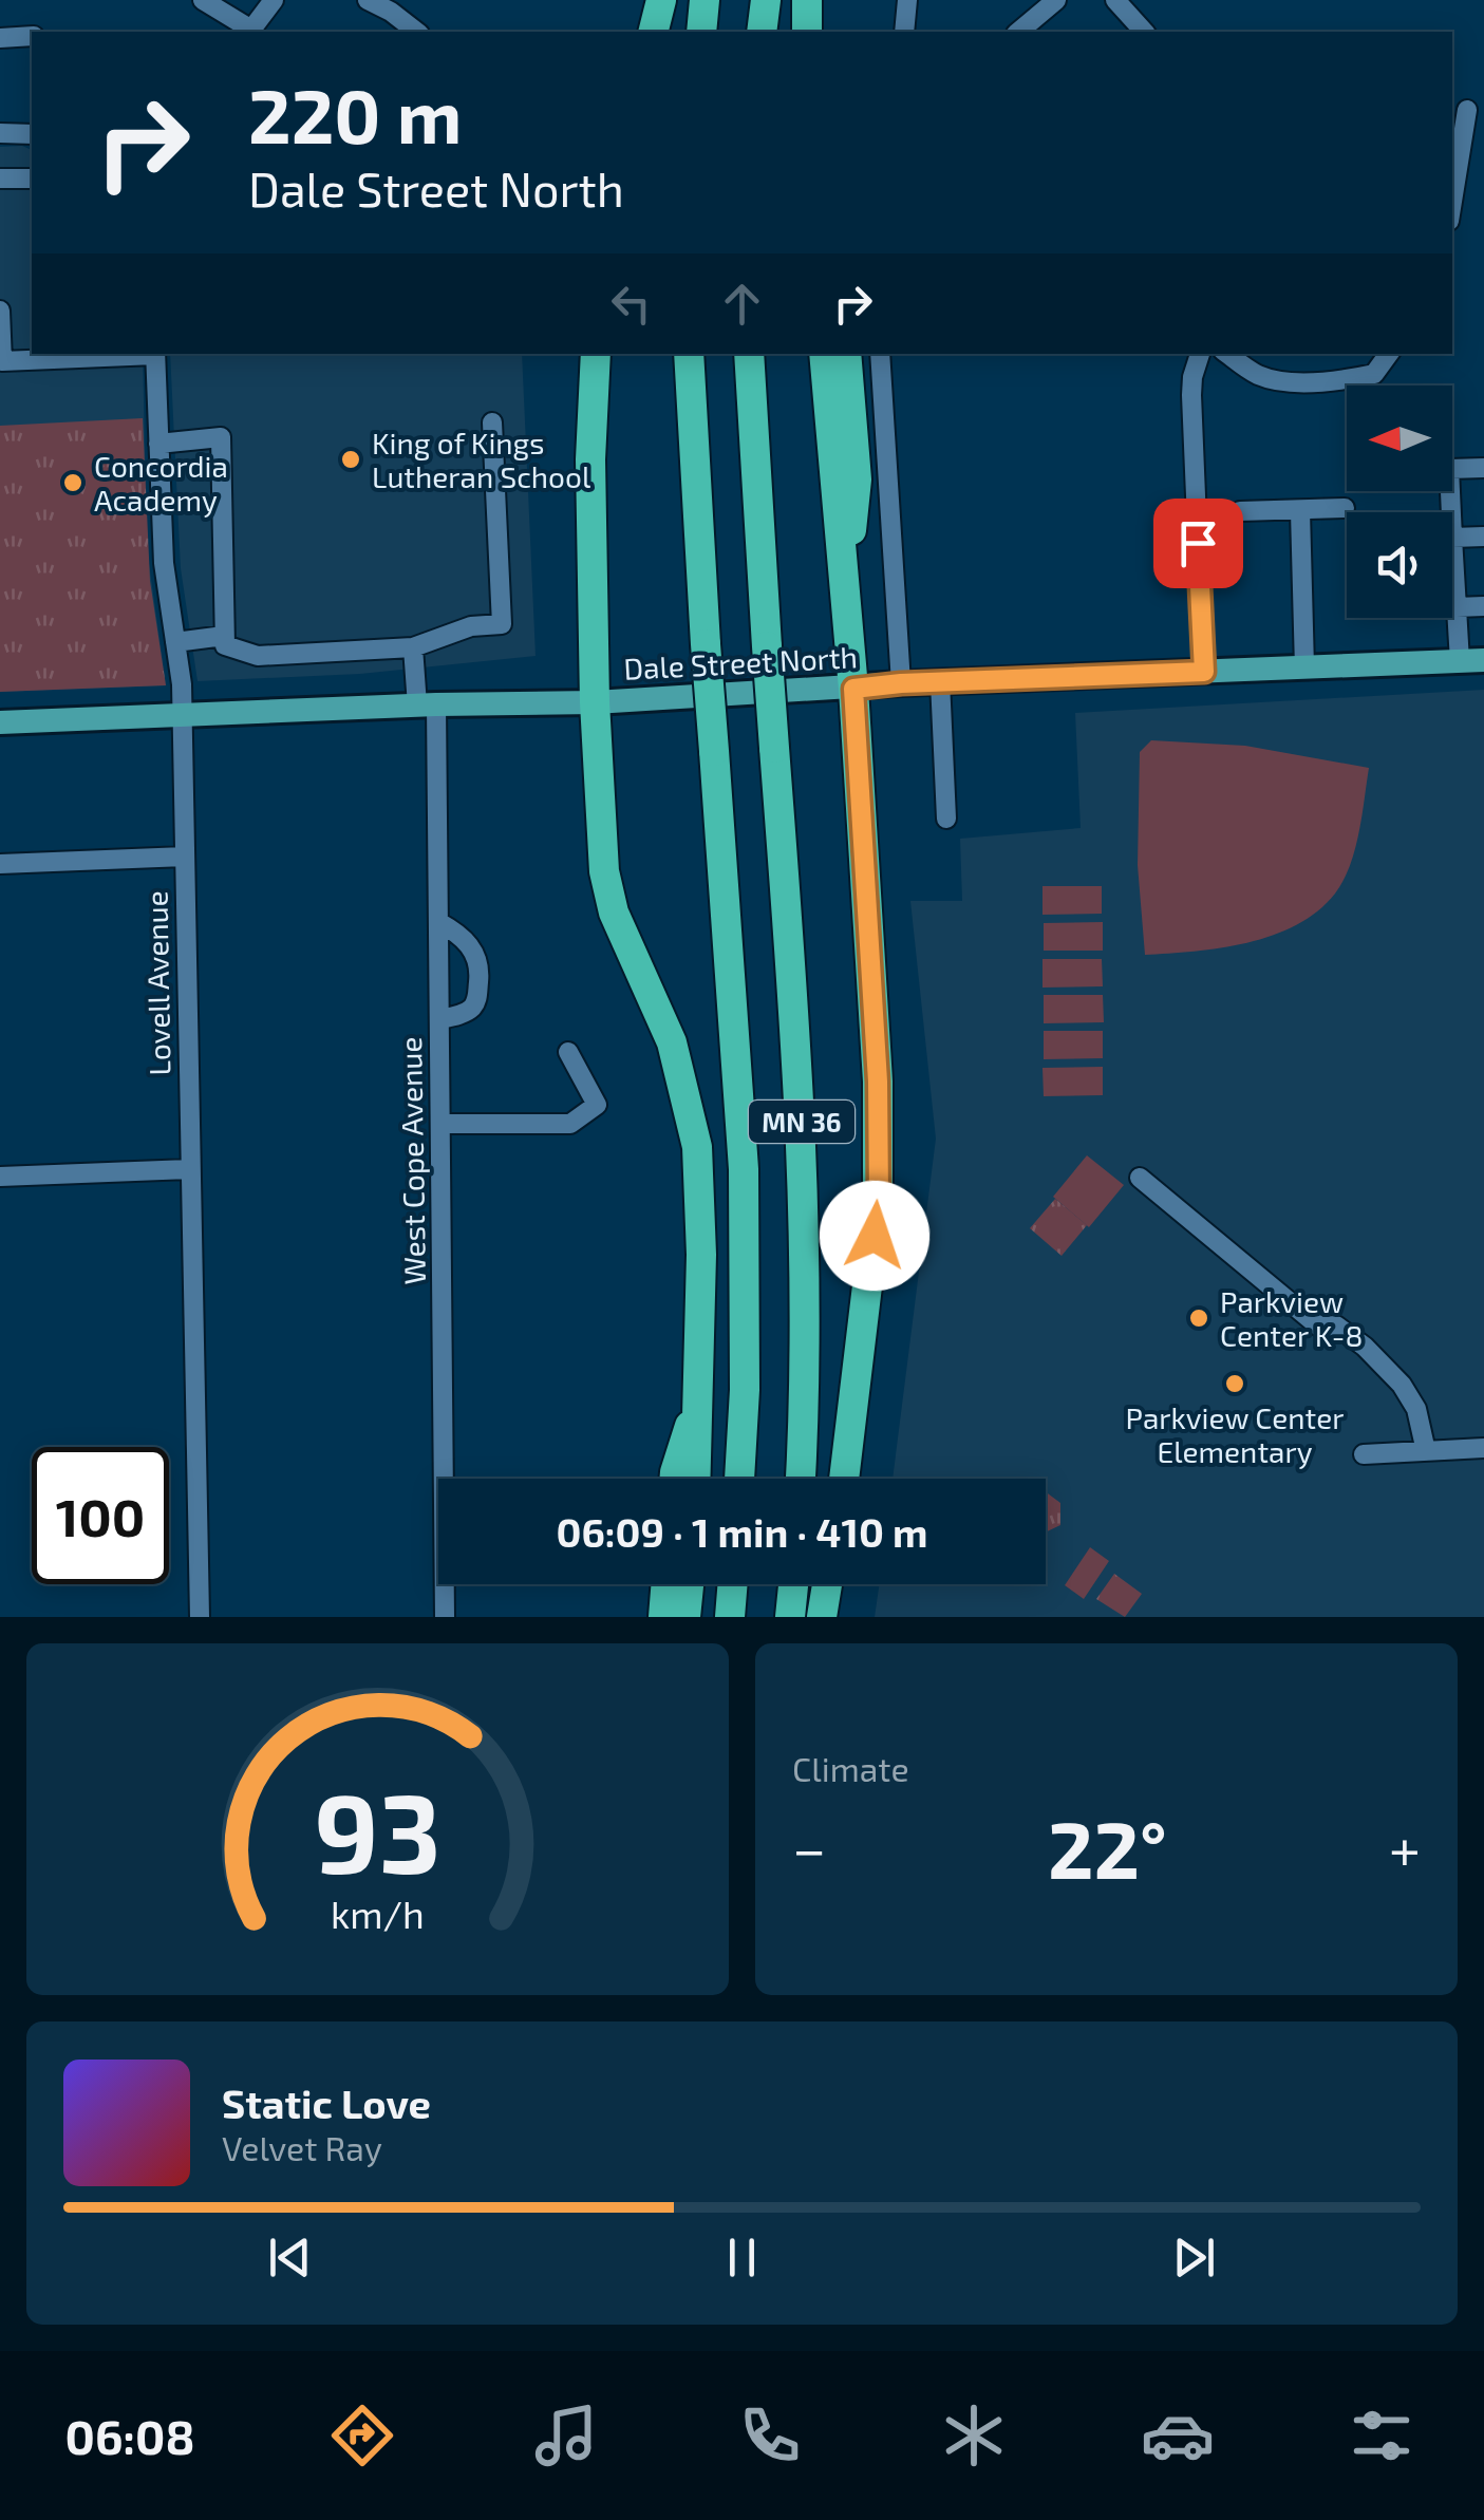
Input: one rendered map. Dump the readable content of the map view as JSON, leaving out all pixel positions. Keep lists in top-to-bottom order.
{
  "streets": {
    "highway": ["MN 36"],
    "main road": ["Dale Street North"],
    "street": ["Lovell Avenue", "West Cope Avenue"]
  },
  "crossings": [
    ["Dale Street North", "Lovell Avenue"],
    ["Dale Street North", "West Cope Avenue"]
  ],
  "places": [
    "King of Kings Lutheran School",
    "Concordia Academy",
    "Parkview Center K-8",
    "Parkview Center Elementary"
  ],
  "north": "left",
  "page": {
    "turn": ["220 m", "Dale Street North"],
    "limit": "100",
    "trip": "06:09 · 1 min · 410 m",
    "tile": "Climate",
    "heat": ["−", "22°", "+"],
    "song": ["Static Love", "Velvet Ray"],
    "tabs": "06:08",
    "gauge": ["93", "km/h"]
  }
}
